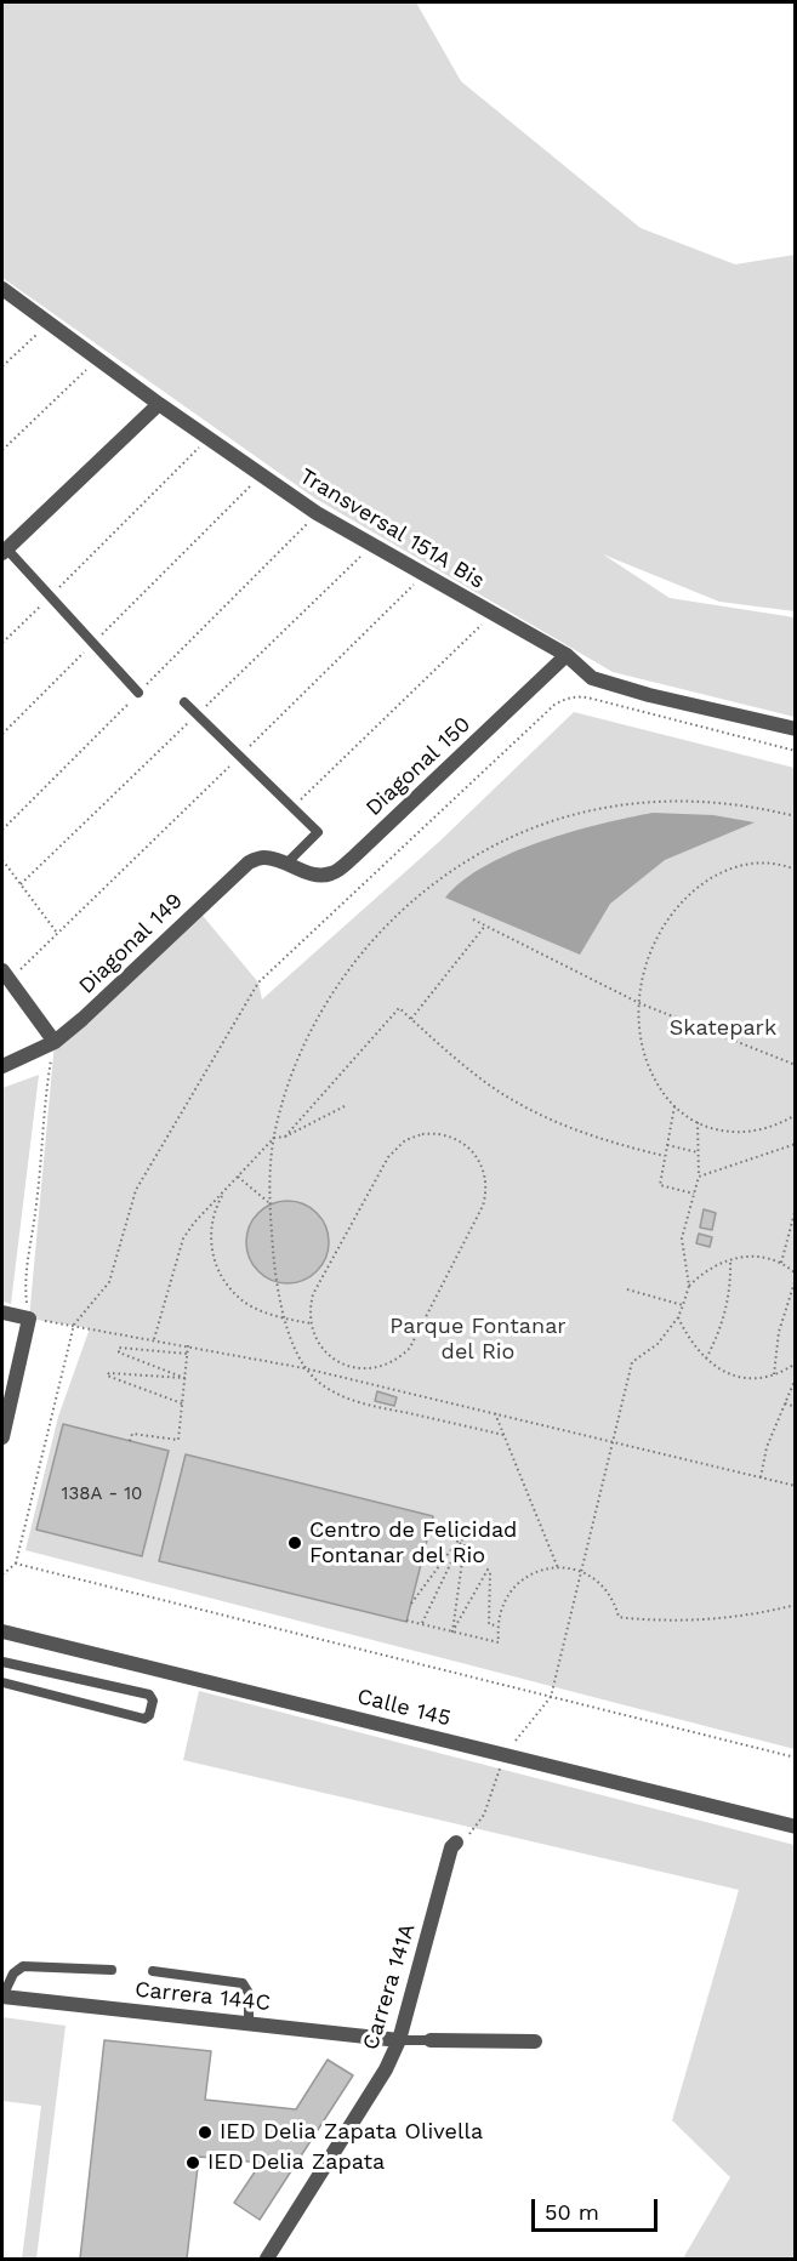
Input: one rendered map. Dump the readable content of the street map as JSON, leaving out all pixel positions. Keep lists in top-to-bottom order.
{
  "streets": {
    "street": [
      "Transversal 151A Bis",
      "Diagonal 150",
      "Diagonal 149",
      "Calle 145",
      "Carrera 141A",
      "Carrera 144C"
    ]
  },
  "crossings": [
    ["Transversal 151A Bis", "Diagonal 150"],
    ["Diagonal 150", "Diagonal 149"],
    ["Carrera 141A", "Carrera 144C"]
  ],
  "parks": ["Skatepark", "Parque Fontanar del Rio"],
  "places": ["Centro de Felicidad Fontanar del Rio", "IED Delia Zapata Olivella", "IED Delia Zapata"],
  "house_numbers": ["138A - 10"],
  "scale_bar": "50 m"
}
